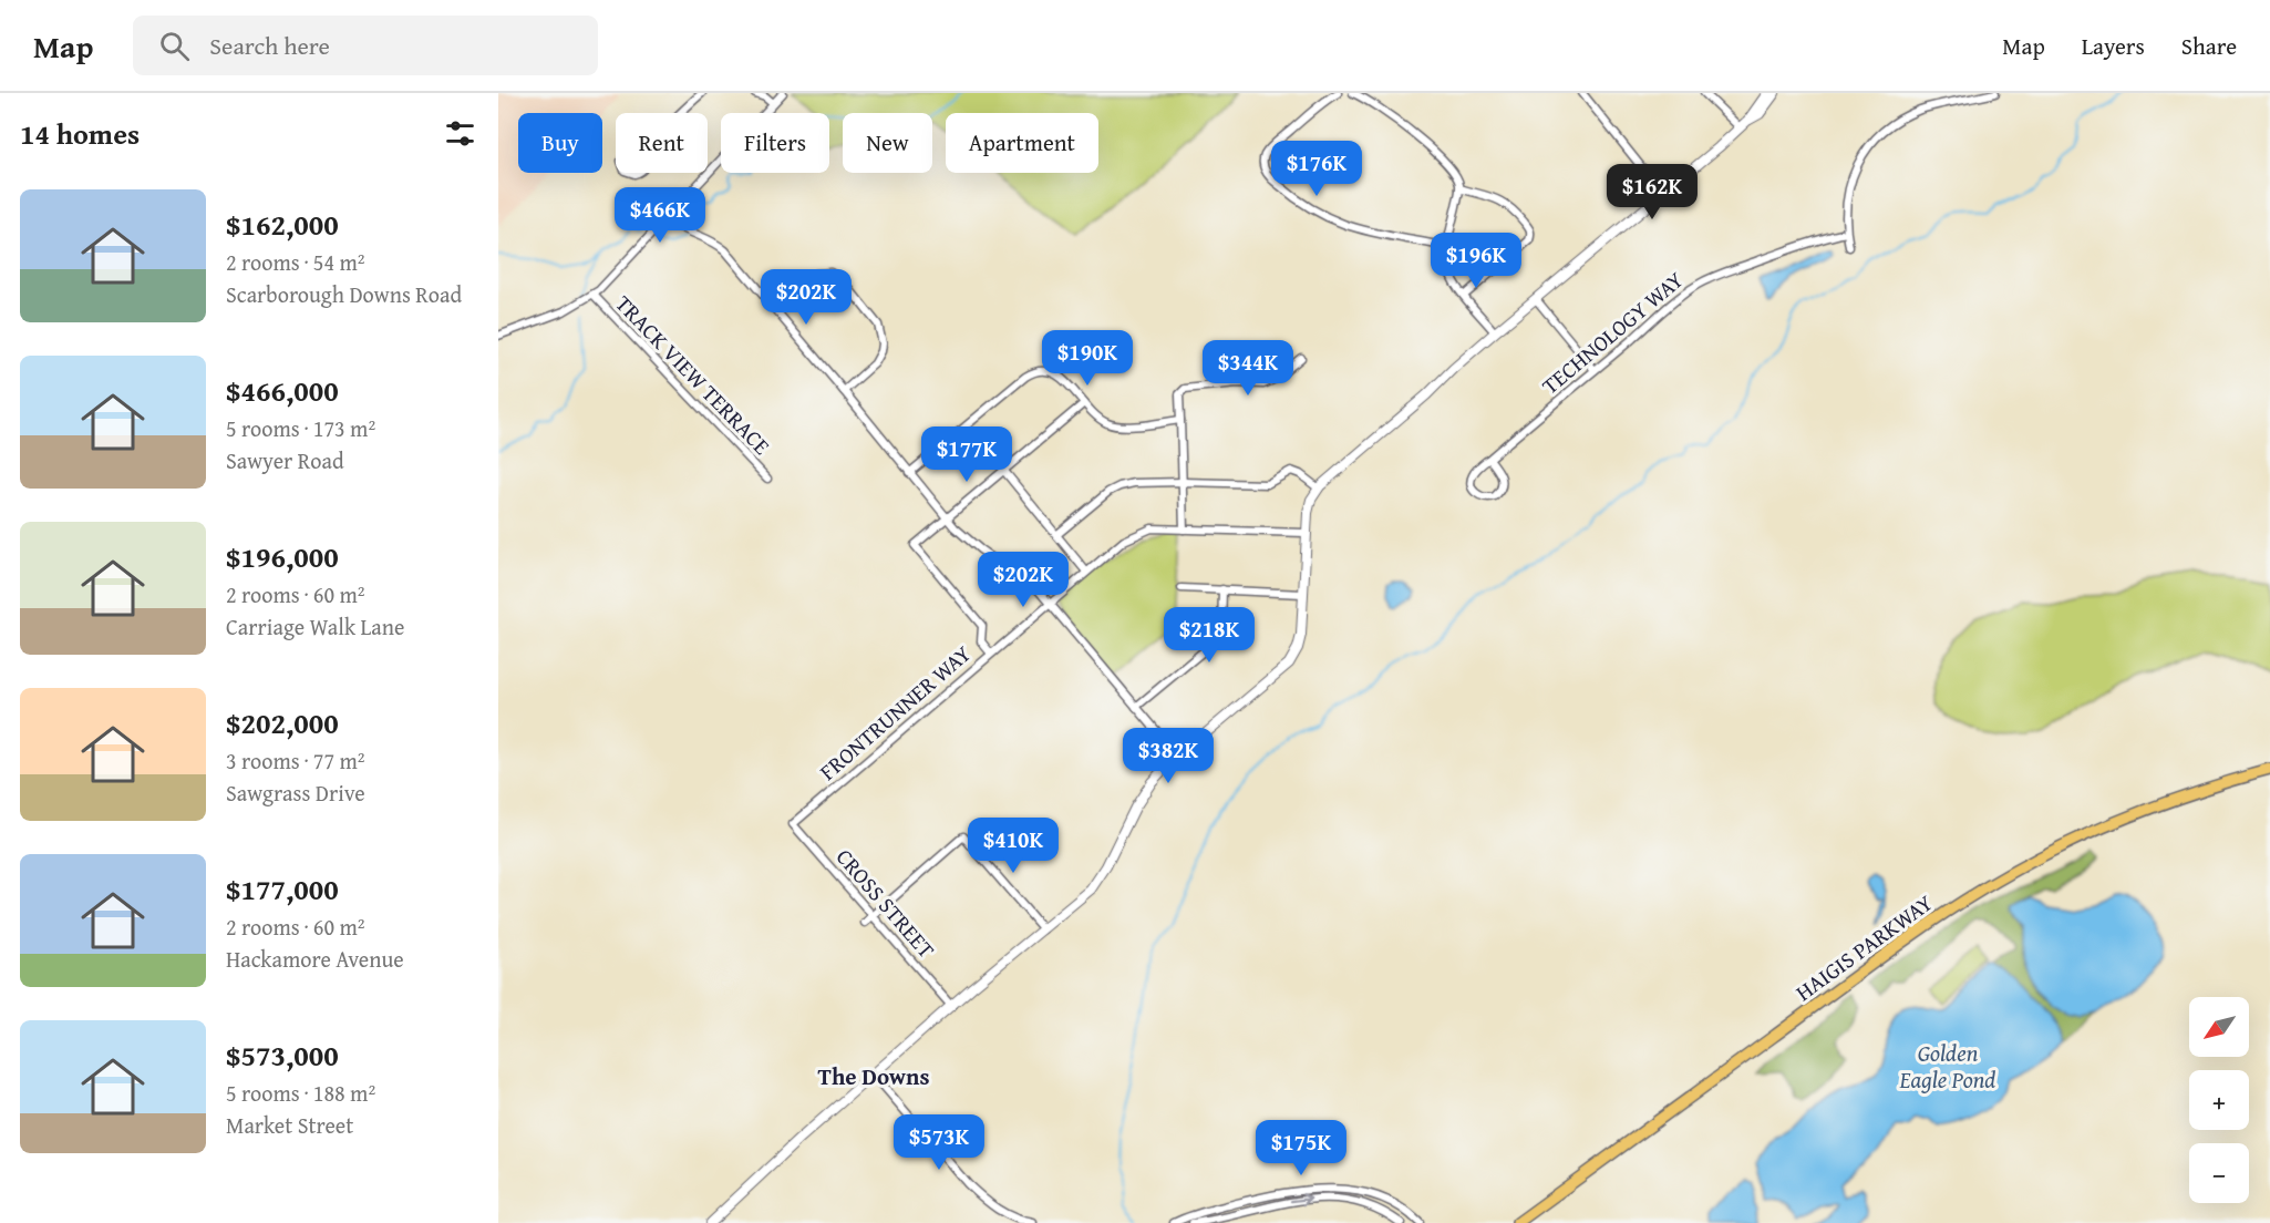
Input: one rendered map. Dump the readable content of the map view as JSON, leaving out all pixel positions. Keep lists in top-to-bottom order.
{
  "streets": {
    "main road": ["HAIGIS PARKWAY"],
    "street": [
      "TECHNOLOGY WAY",
      "TRACK VIEW TERRACE",
      "FRONTRUNNER WAY",
      "CROSS STREET"
    ]
  },
  "crossings": [
    ["FRONTRUNNER WAY", "CROSS STREET"]
  ],
  "districts": ["The Downs"],
  "water": ["Golden Eagle Pond"],
  "north": "bottom left",
  "page": {
    "header": "Map",
    "search": "Search here",
    "nav": ["Map", "Layers", "Share"],
    "heading": "14 homes",
    "chip": [
      "Buy",
      "Rent",
      "Filters",
      "New",
      "Apartment"
    ],
    "price": [
      "$176K",
      "$162K",
      "$466K",
      "$196K",
      "$202K",
      "$190K",
      "$344K",
      "$177K",
      "$202K",
      "$218K",
      "$382K",
      "$410K",
      "$573K",
      "$175K"
    ],
    "list": [
      {
        "name": "$162,000",
        "note": "2 rooms · 54 m² · Scarborough Downs Road"
      },
      {
        "name": "$466,000",
        "note": "5 rooms · 173 m² · Sawyer Road"
      },
      {
        "name": "$196,000",
        "note": "2 rooms · 60 m² · Carriage Walk Lane"
      },
      {
        "name": "$202,000",
        "note": "3 rooms · 77 m² · Sawgrass Drive"
      },
      {
        "name": "$177,000",
        "note": "2 rooms · 60 m² · Hackamore Avenue"
      },
      {
        "name": "$573,000",
        "note": "5 rooms · 188 m² · Market Street"
      }
    ],
    "map_buttons": ["+", "−"]
  }
}
